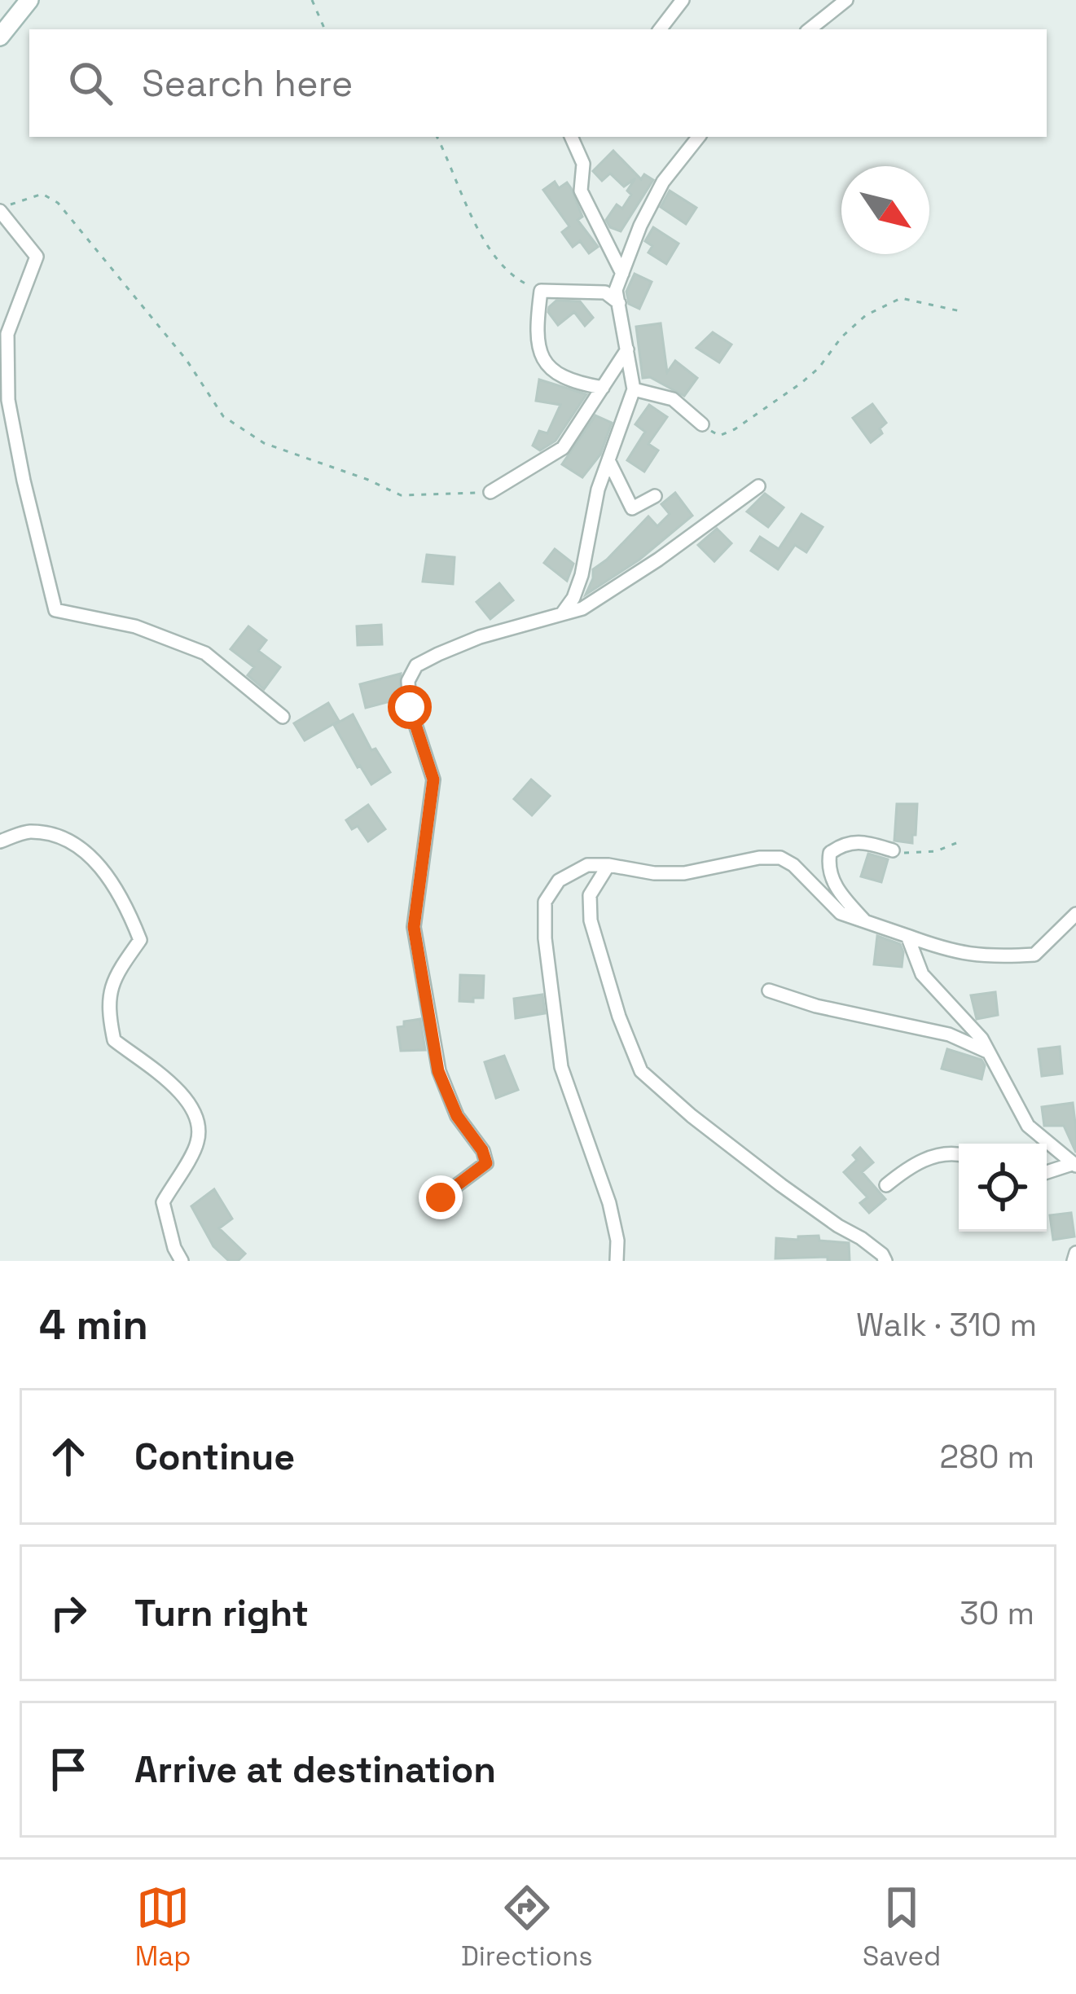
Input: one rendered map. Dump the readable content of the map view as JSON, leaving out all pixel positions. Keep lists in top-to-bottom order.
{
  "north": "bottom right",
  "page": {
    "search": "Search here",
    "heading": ["4 min", "Walk · 310 m"],
    "list": [
      ["Continue", "280 m"],
      ["Turn right", "30 m"],
      "Arrive at destination"
    ],
    "nav": ["Map", "Directions", "Saved"]
  }
}
